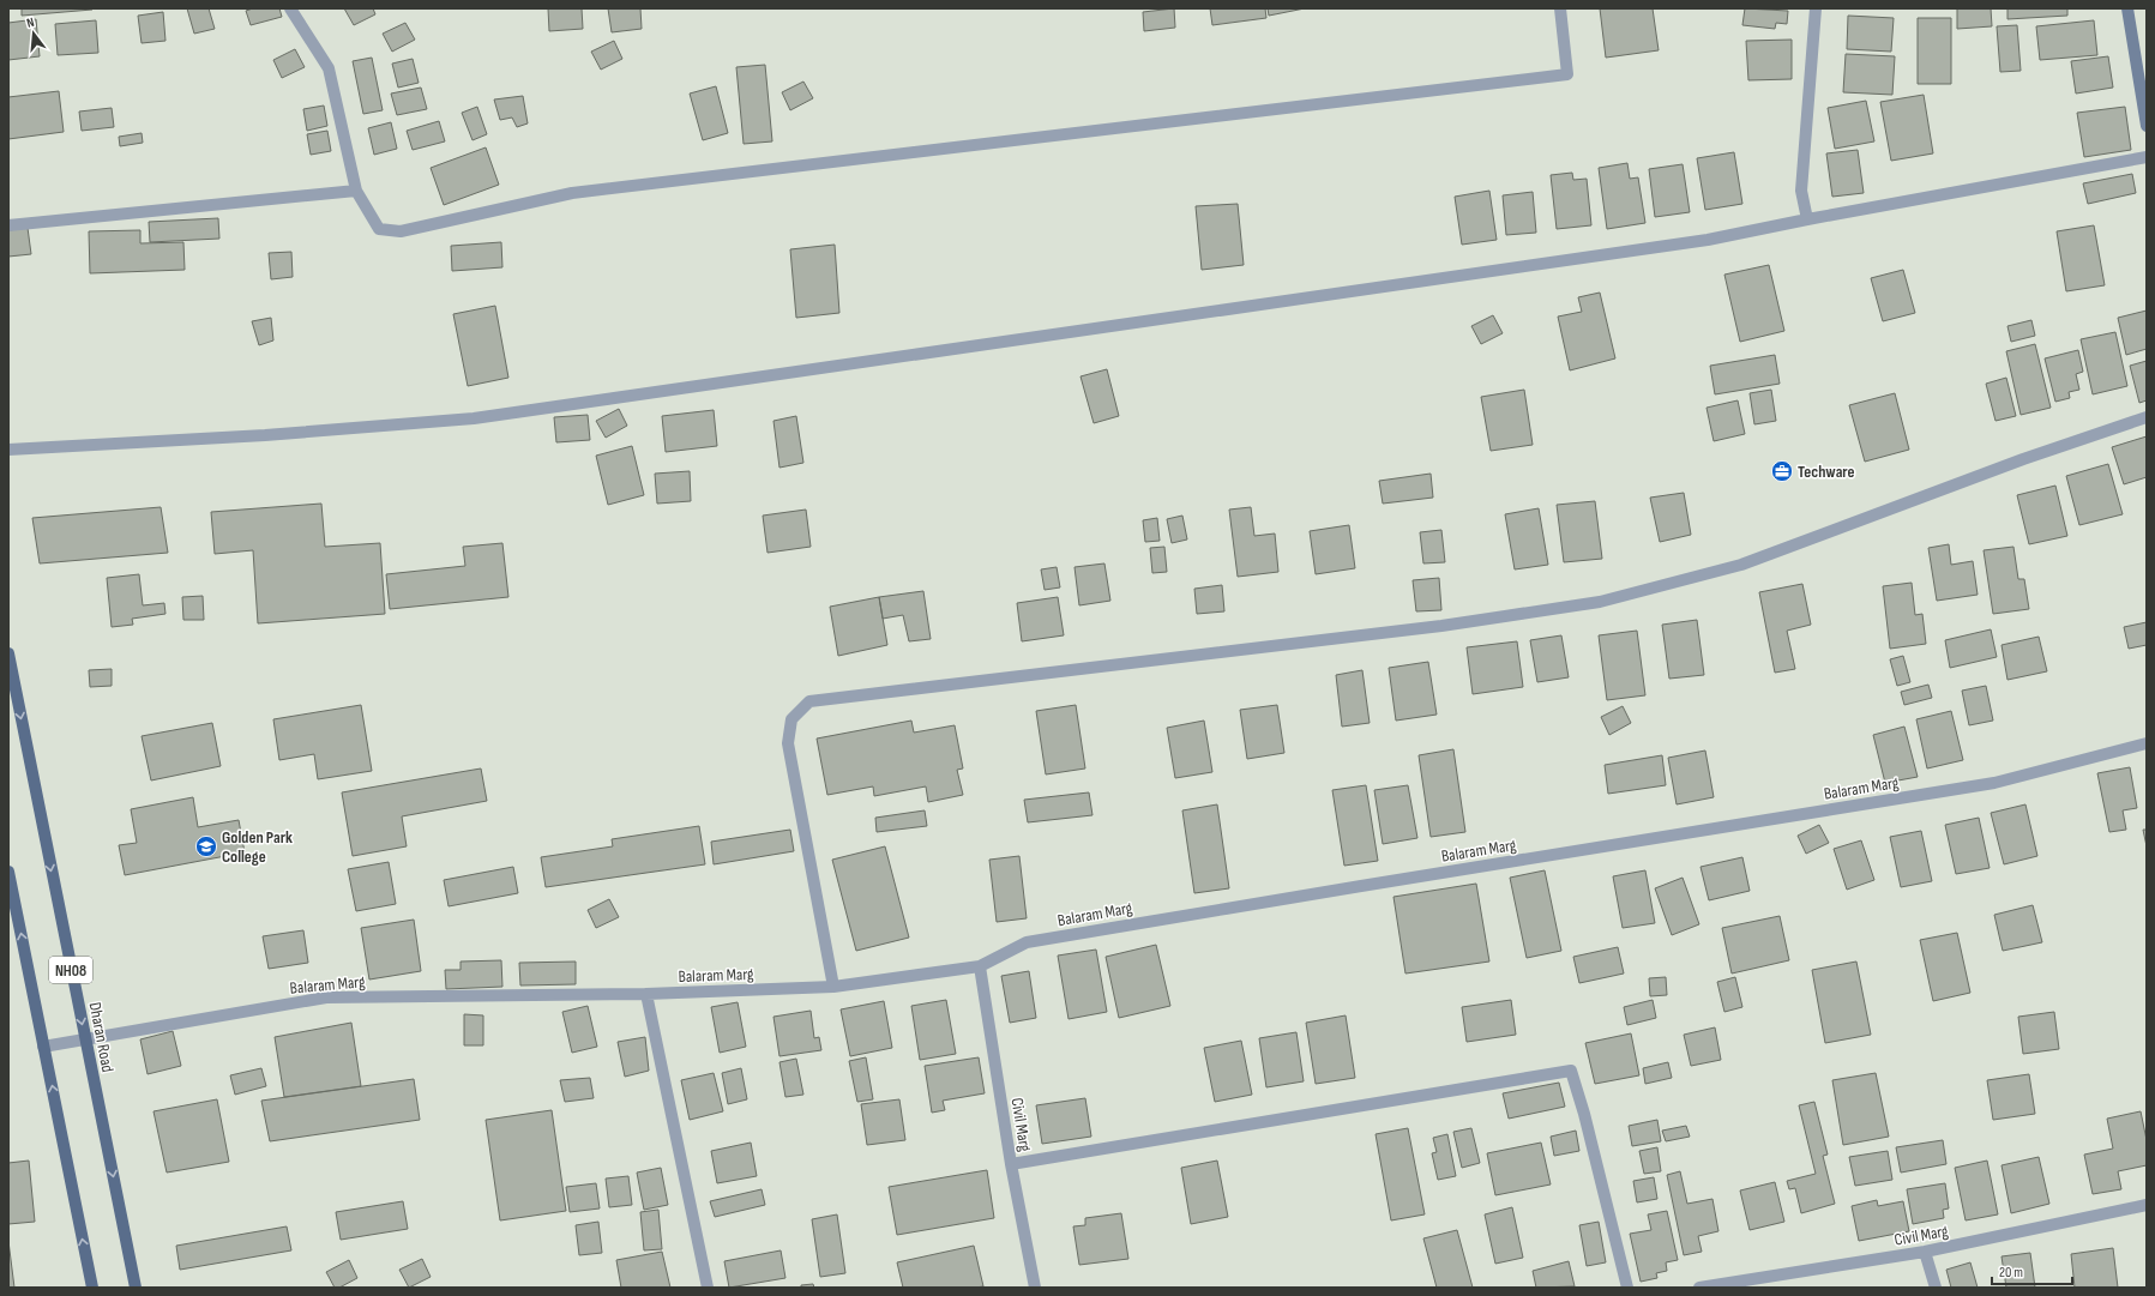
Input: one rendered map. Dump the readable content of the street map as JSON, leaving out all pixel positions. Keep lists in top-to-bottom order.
{
  "streets": {
    "main road": ["NH08", "Dharan Road"],
    "street": ["Balaram Marg", "Civil Marg"]
  },
  "crossings": [
    ["Balaram Marg", "NH08"],
    ["Balaram Marg", "Dharan Road"],
    ["Balaram Marg", "Civil Marg"]
  ],
  "places": {
    "office": ["Techware"],
    "school or university": ["Golden Park College"]
  },
  "scale_bar": "20 m",
  "north": "top"
}
